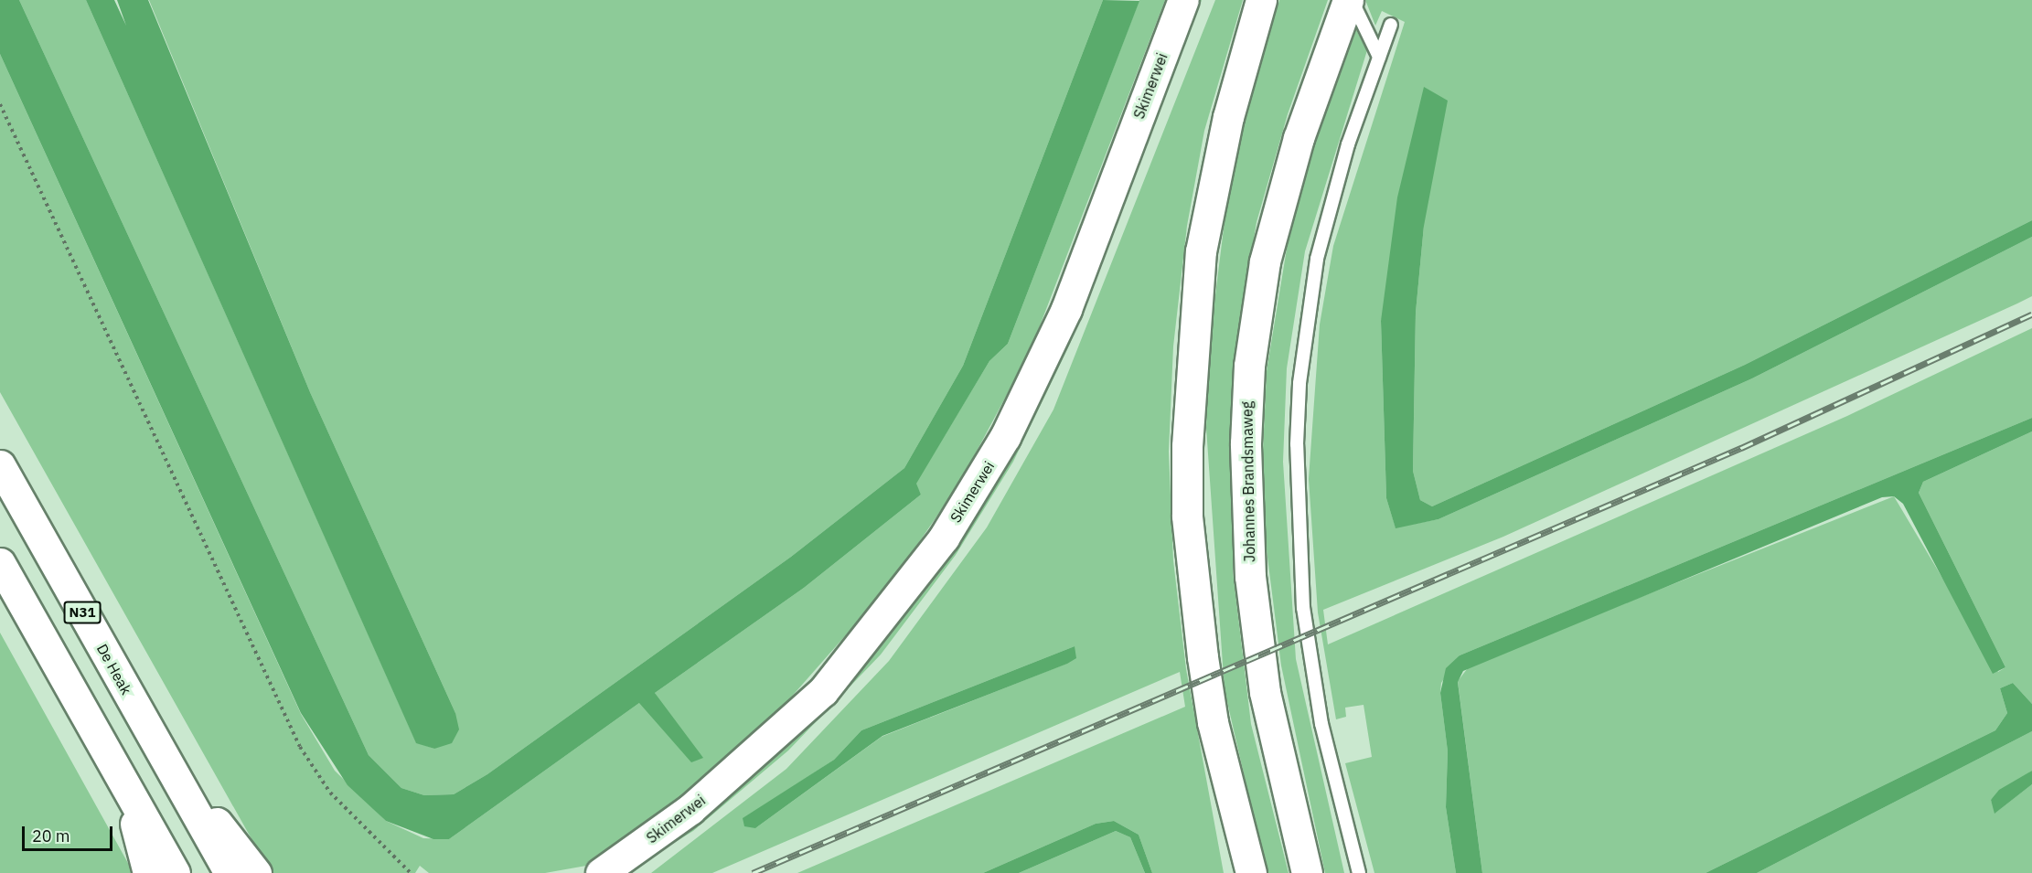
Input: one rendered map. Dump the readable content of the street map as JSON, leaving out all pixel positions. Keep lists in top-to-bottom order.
{
  "streets": {
    "main road": [
      "Skimerwei",
      "Johannes Brandsmaweg",
      "N31",
      "De Heak"
    ]
  },
  "crossings": [
    ["N31", "De Heak"]
  ],
  "scale_bar": "20 m"
}
